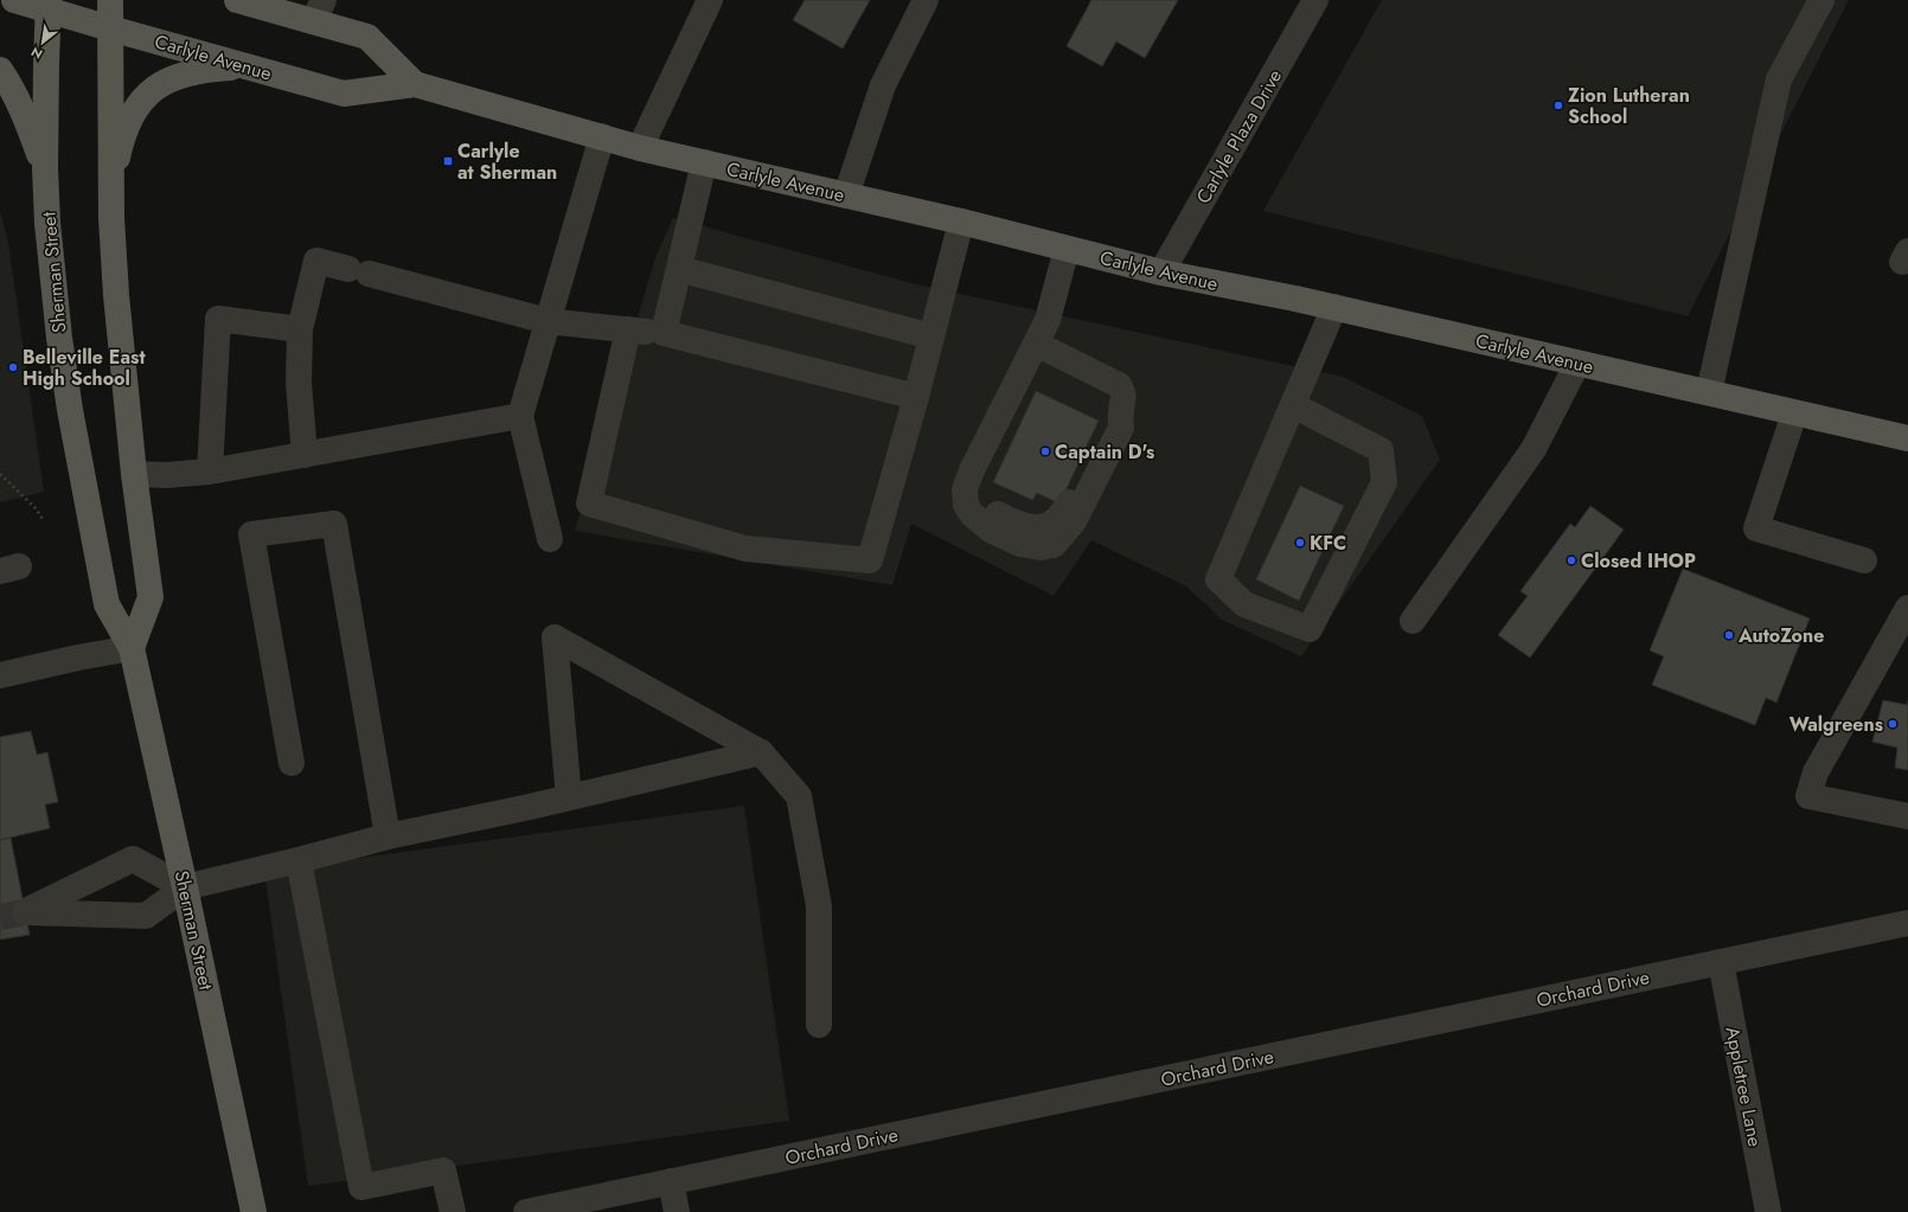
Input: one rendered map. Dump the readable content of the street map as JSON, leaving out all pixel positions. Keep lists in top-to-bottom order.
{
  "streets": {
    "main road": ["Carlyle Avenue", "Sherman Street"],
    "street": ["Carlyle Plaza Drive", "Orchard Drive", "Appletree Lane"]
  },
  "crossings": [
    ["Carlyle Avenue", "Carlyle Plaza Drive"],
    ["Carlyle Avenue", "Sherman Street"],
    ["Orchard Drive", "Appletree Lane"]
  ],
  "places": {
    "other": [
      "Zion Lutheran School",
      "Belleville East High School",
      "Captain D's",
      "KFC",
      "Closed IHOP",
      "AutoZone",
      "Walgreens"
    ],
    "transit": ["Carlyle at Sherman"]
  },
  "north": "bottom left"
}
